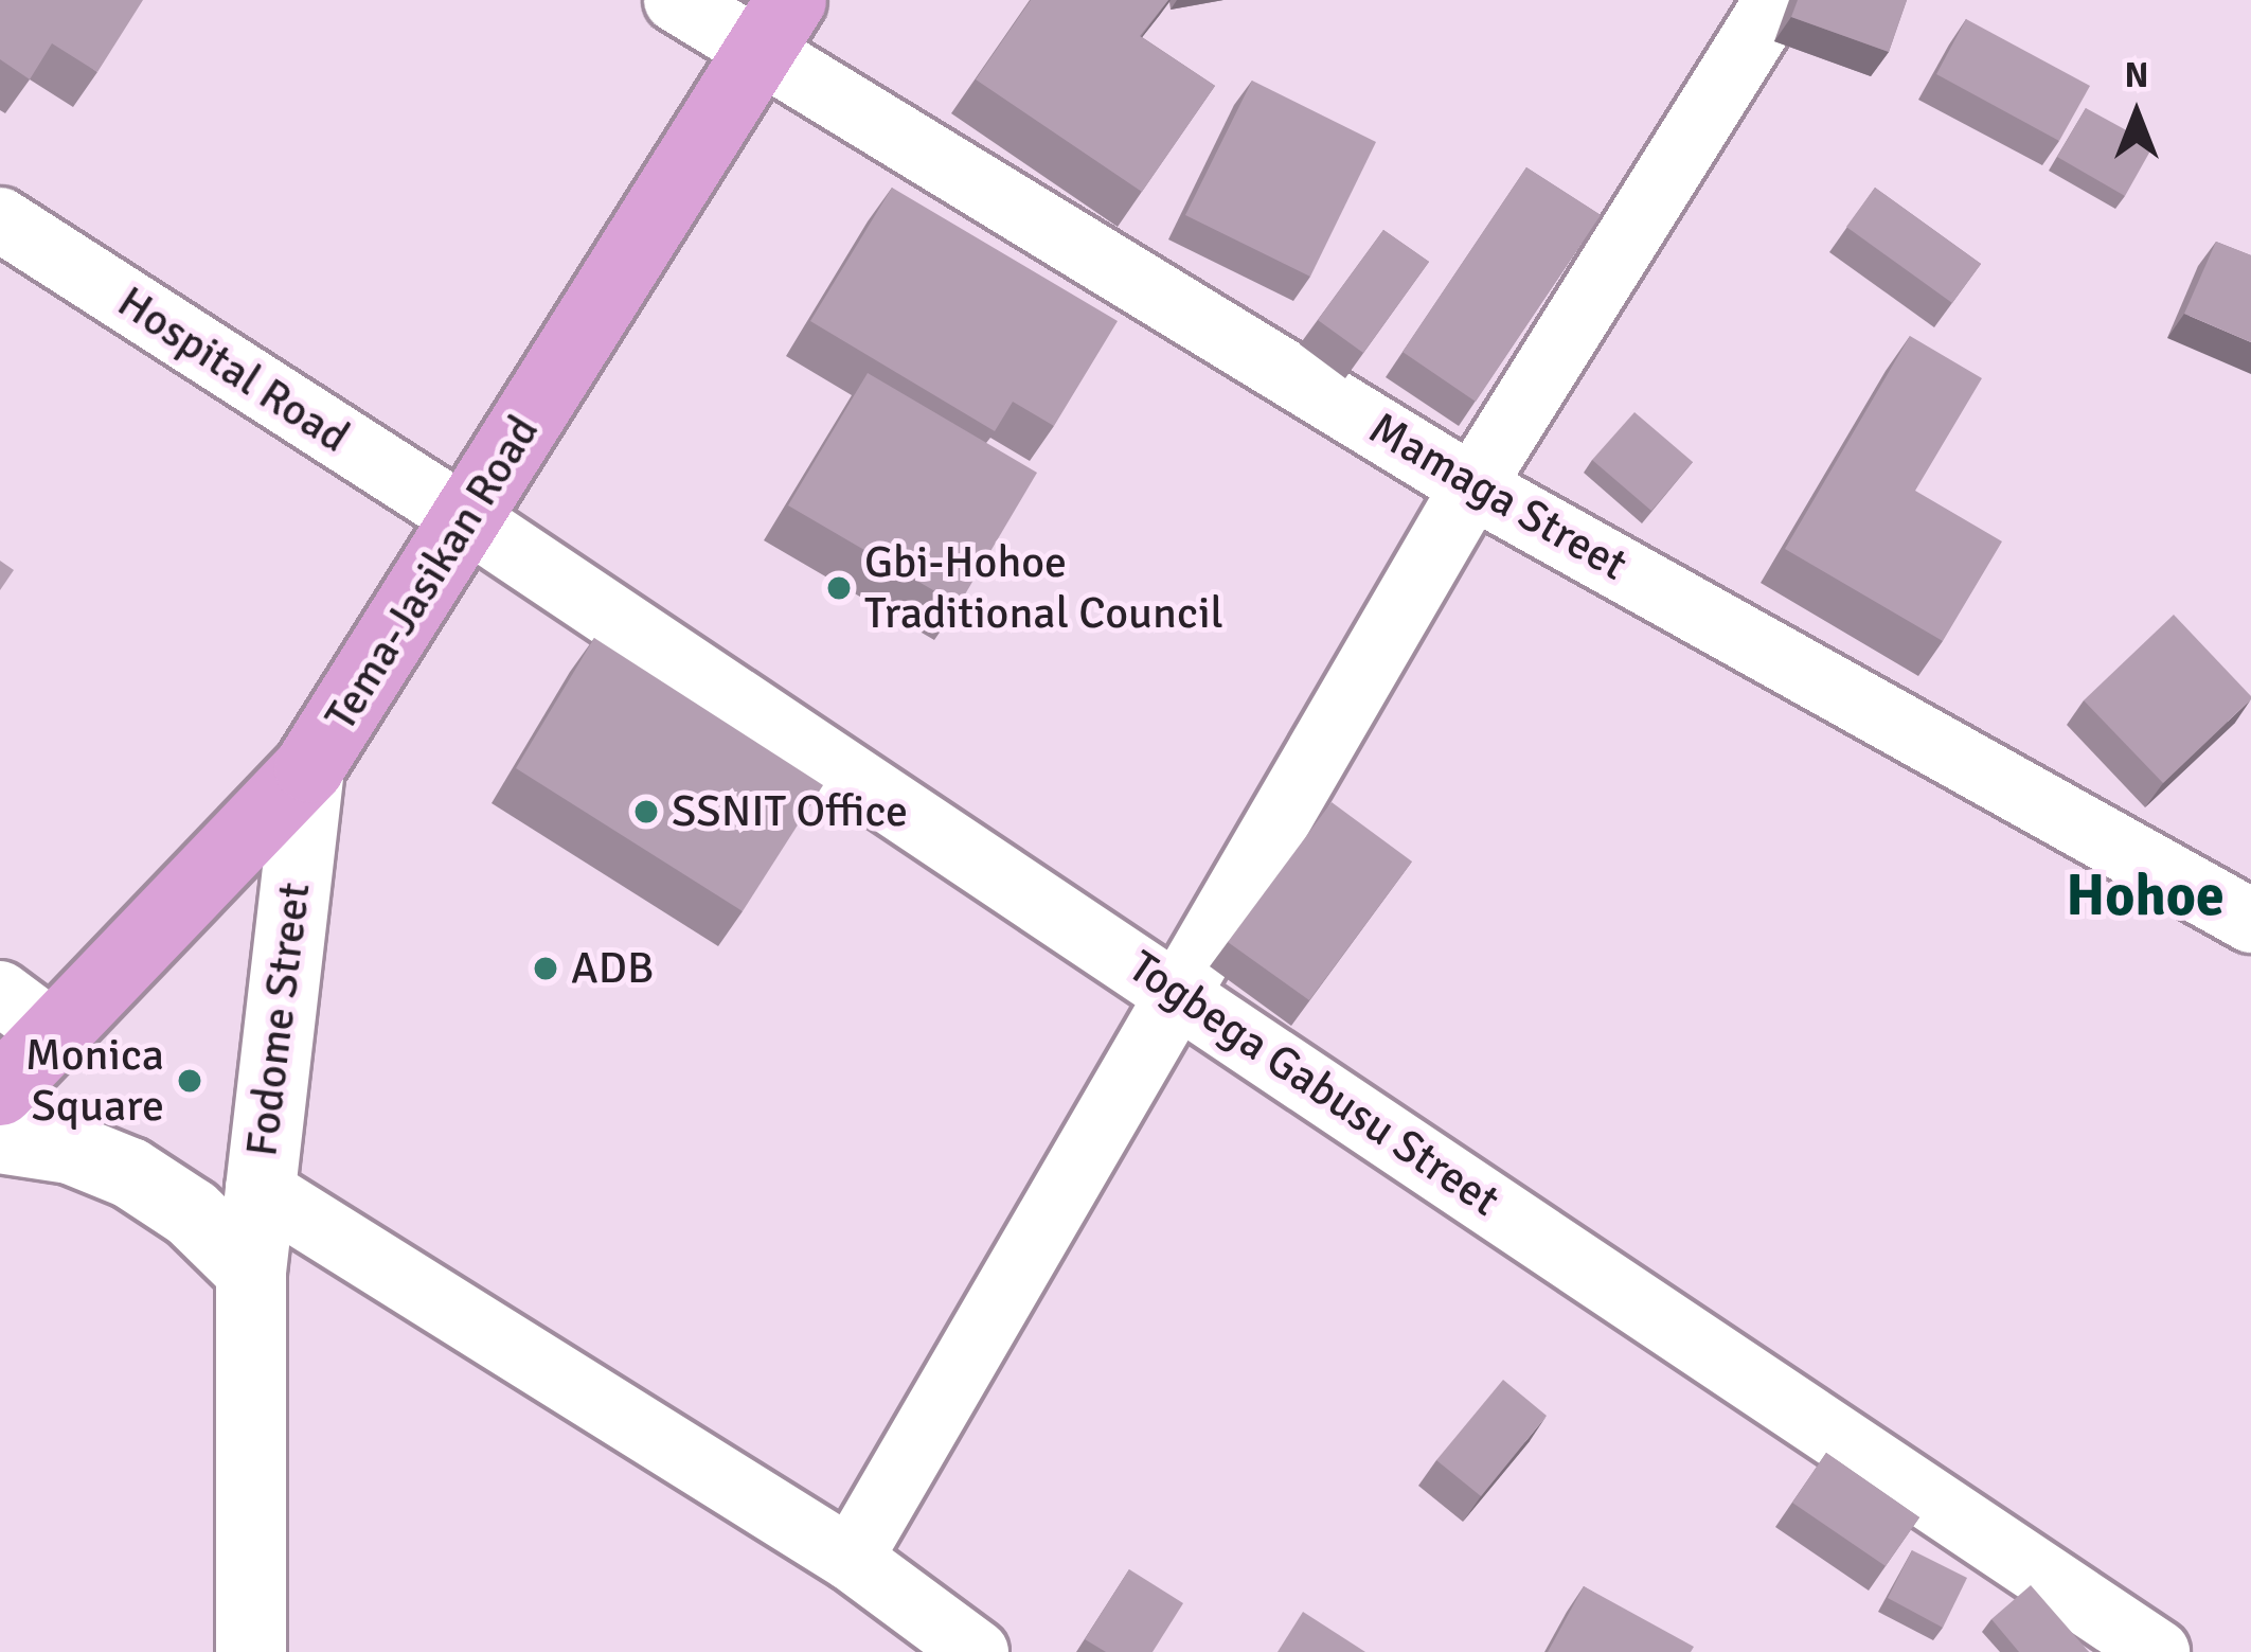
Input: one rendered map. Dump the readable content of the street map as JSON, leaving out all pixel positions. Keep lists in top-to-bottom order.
{
  "streets": {
    "highway": ["Tema-Jasikan Road"],
    "street": [
      "Hospital Road",
      "Mamaga Street",
      "Fodome Street",
      "Togbega Gabusu Street"
    ]
  },
  "crossings": [
    ["Hospital Road", "Tema-Jasikan Road"],
    ["Hospital Road", "Togbega Gabusu Street"],
    ["Mamaga Street", "Tema-Jasikan Road"],
    ["Tema-Jasikan Road", "Fodome Street"],
    ["Tema-Jasikan Road", "Togbega Gabusu Street"]
  ],
  "districts": ["Hohoe"],
  "places": [
    "Gbi-Hohoe Traditional Council",
    "SSNIT Office",
    "ADB",
    "Monica Square"
  ],
  "north": "top"
}
